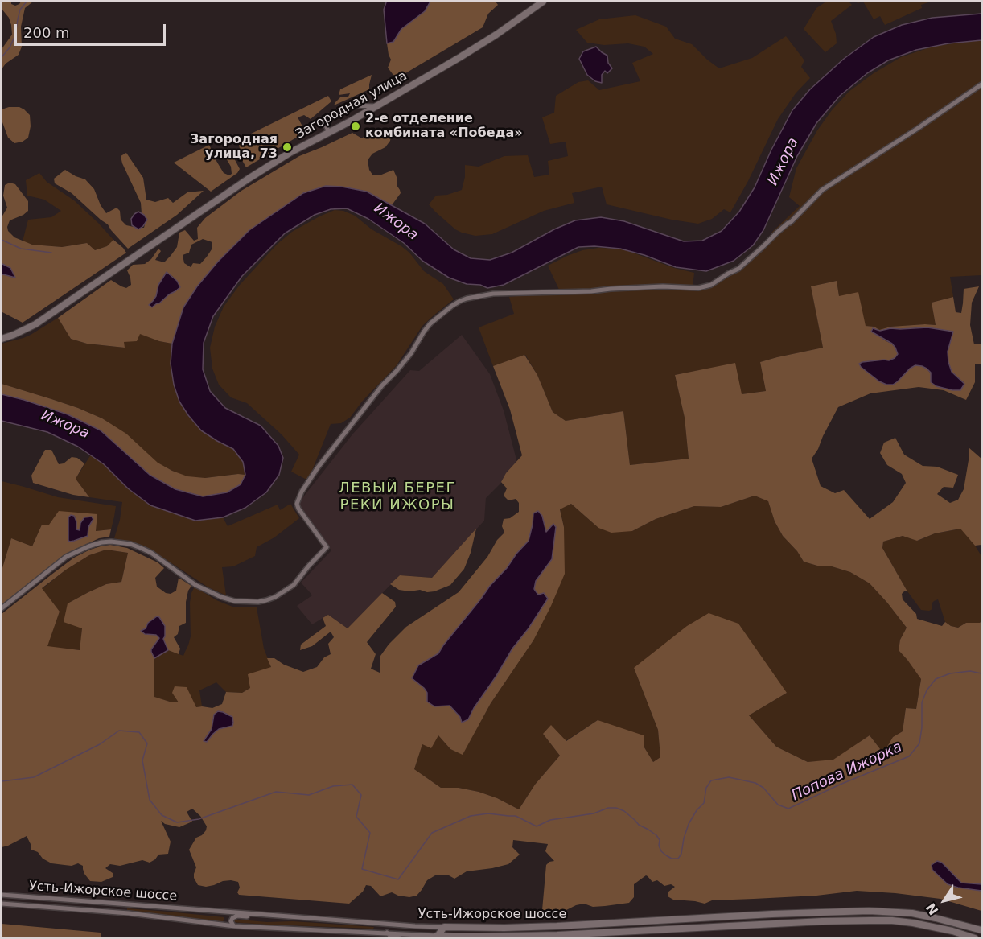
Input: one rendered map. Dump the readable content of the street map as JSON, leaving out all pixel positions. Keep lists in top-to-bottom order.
{
  "streets": {
    "street": ["Загородная улица", "Усть-Ижорское шоссе"]
  },
  "districts": ["ЛЕВЫЙ БЕРЕГ РЕКИ ИЖОРЫ"],
  "water": ["Ижора", "Попова Ижорка"],
  "places": ["2-е отделение комбината «Победа»", "Загородная улица, 73"],
  "scale_bar": "200 m",
  "north": "bottom left"
}
